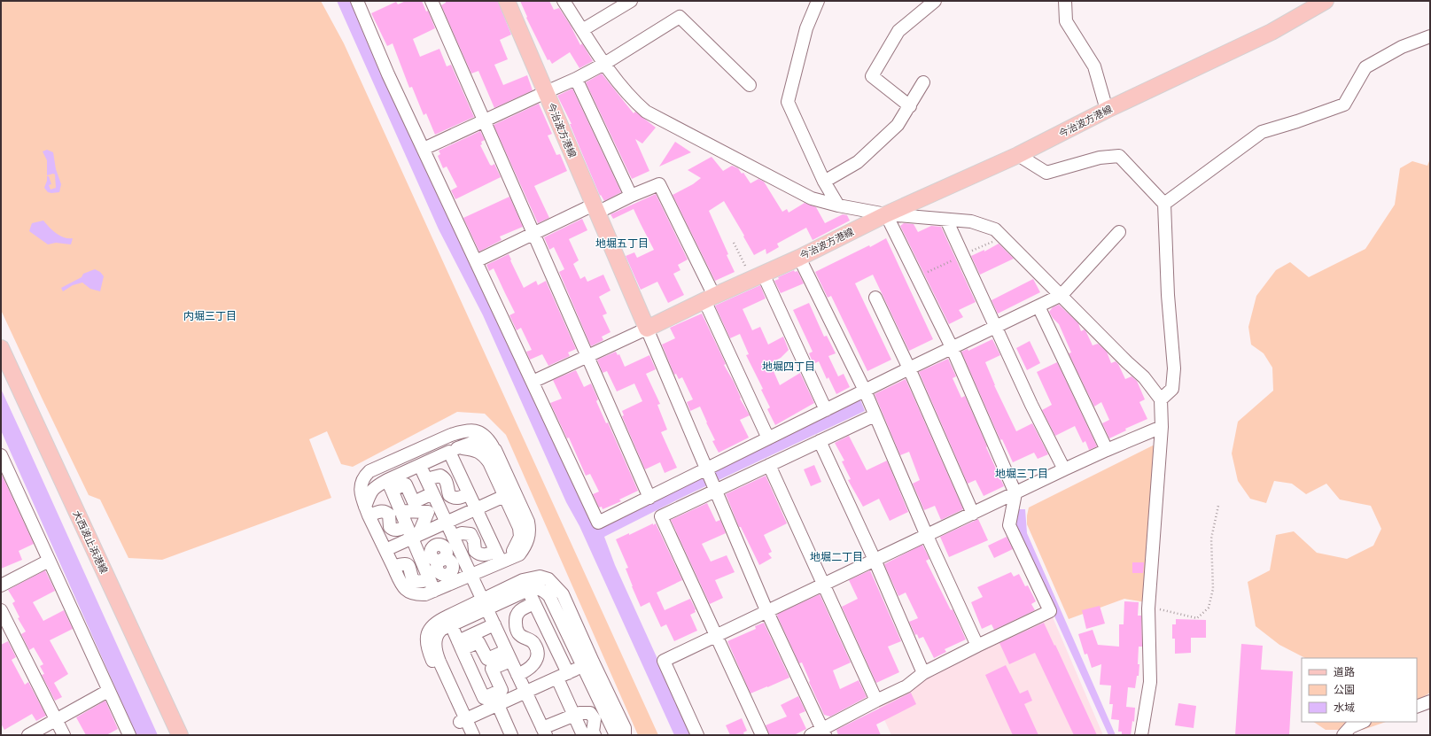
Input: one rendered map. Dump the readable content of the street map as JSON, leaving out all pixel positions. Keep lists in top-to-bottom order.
{
  "streets": {
    "main road": ["今治波方港線", "大西波止浜港線"]
  },
  "districts": [
    "地堀五丁目",
    "内堀三丁目",
    "地堀四丁目",
    "地堀三丁目",
    "地堀二丁目"
  ],
  "legend": ["道路", "公園", "水域"]
}
